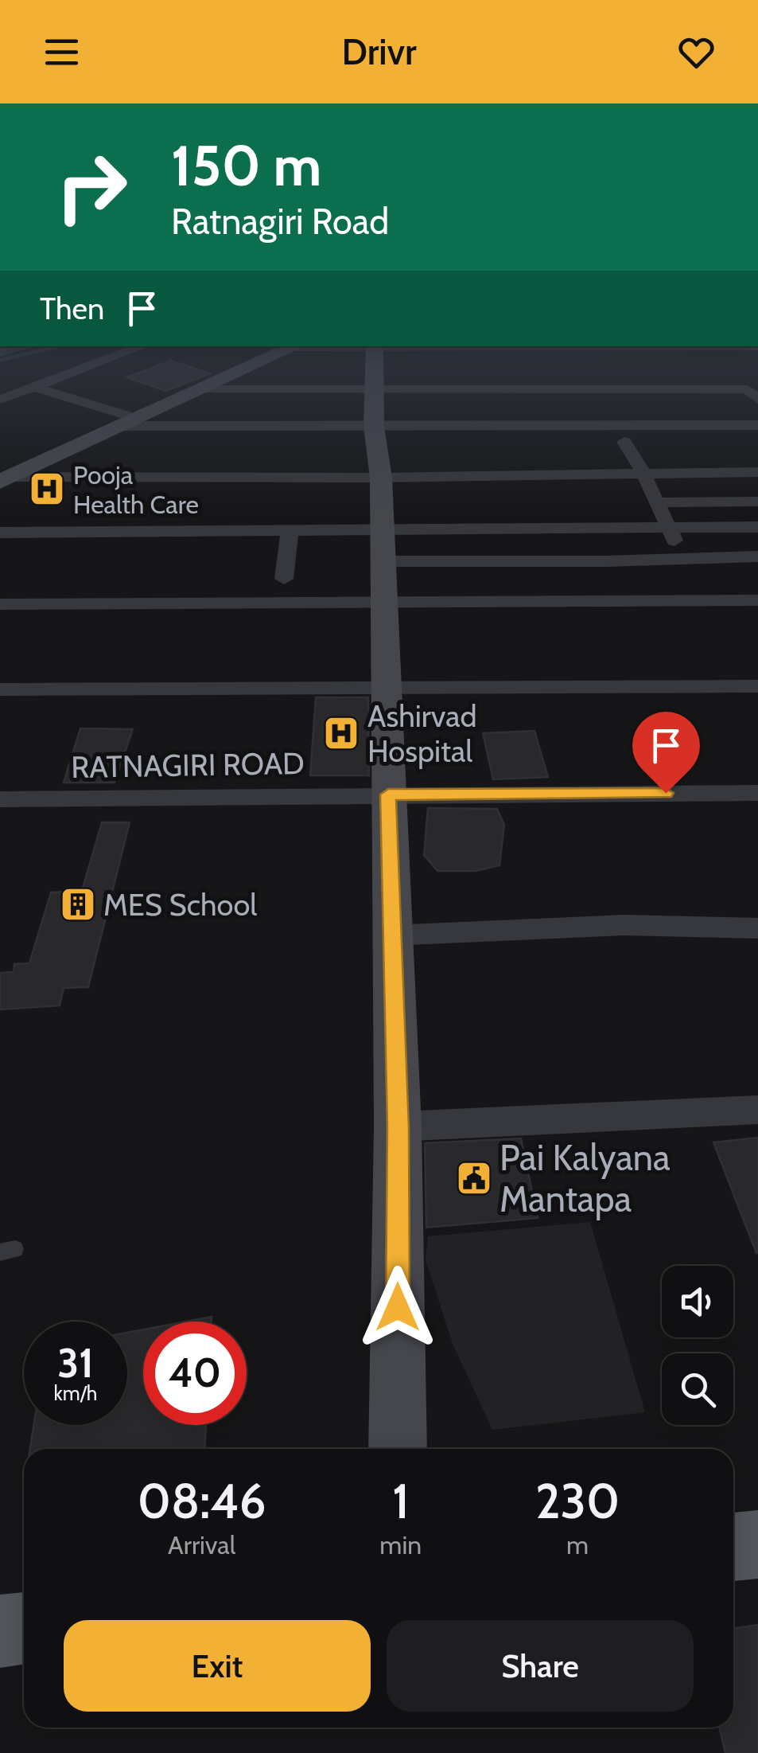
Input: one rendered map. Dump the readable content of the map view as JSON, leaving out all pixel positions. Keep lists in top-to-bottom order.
{
  "streets": {
    "street": ["RATNAGIRI ROAD"]
  },
  "places": {
    "hospital": ["Pooja Health Care", "Ashirvad Hospital"],
    "building": ["MES School"],
    "public building": ["Pai Kalyana Mantapa"]
  },
  "page": {
    "header": "Drivr",
    "turn": ["150 m", "Ratnagiri Road"],
    "then": "Then",
    "speed": "31 km/h",
    "limit": "40",
    "eta": [
      "08:46",
      "Arrival",
      "1",
      "min",
      "230",
      "m"
    ],
    "buttons": ["Exit", "Share"]
  }
}
